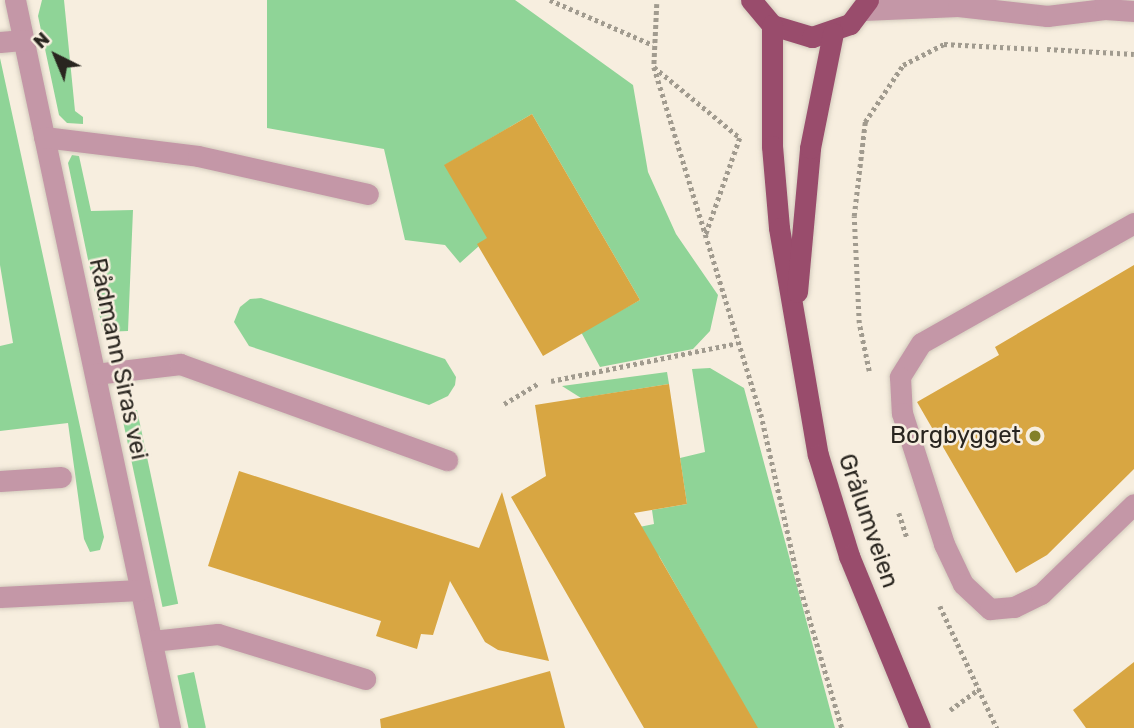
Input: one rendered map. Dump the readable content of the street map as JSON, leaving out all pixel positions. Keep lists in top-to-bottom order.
{
  "streets": {
    "main road": ["Grålumveien"],
    "street": ["Rådmann Siras vei"]
  },
  "places": ["Borgbygget"],
  "north": "top left"
}
